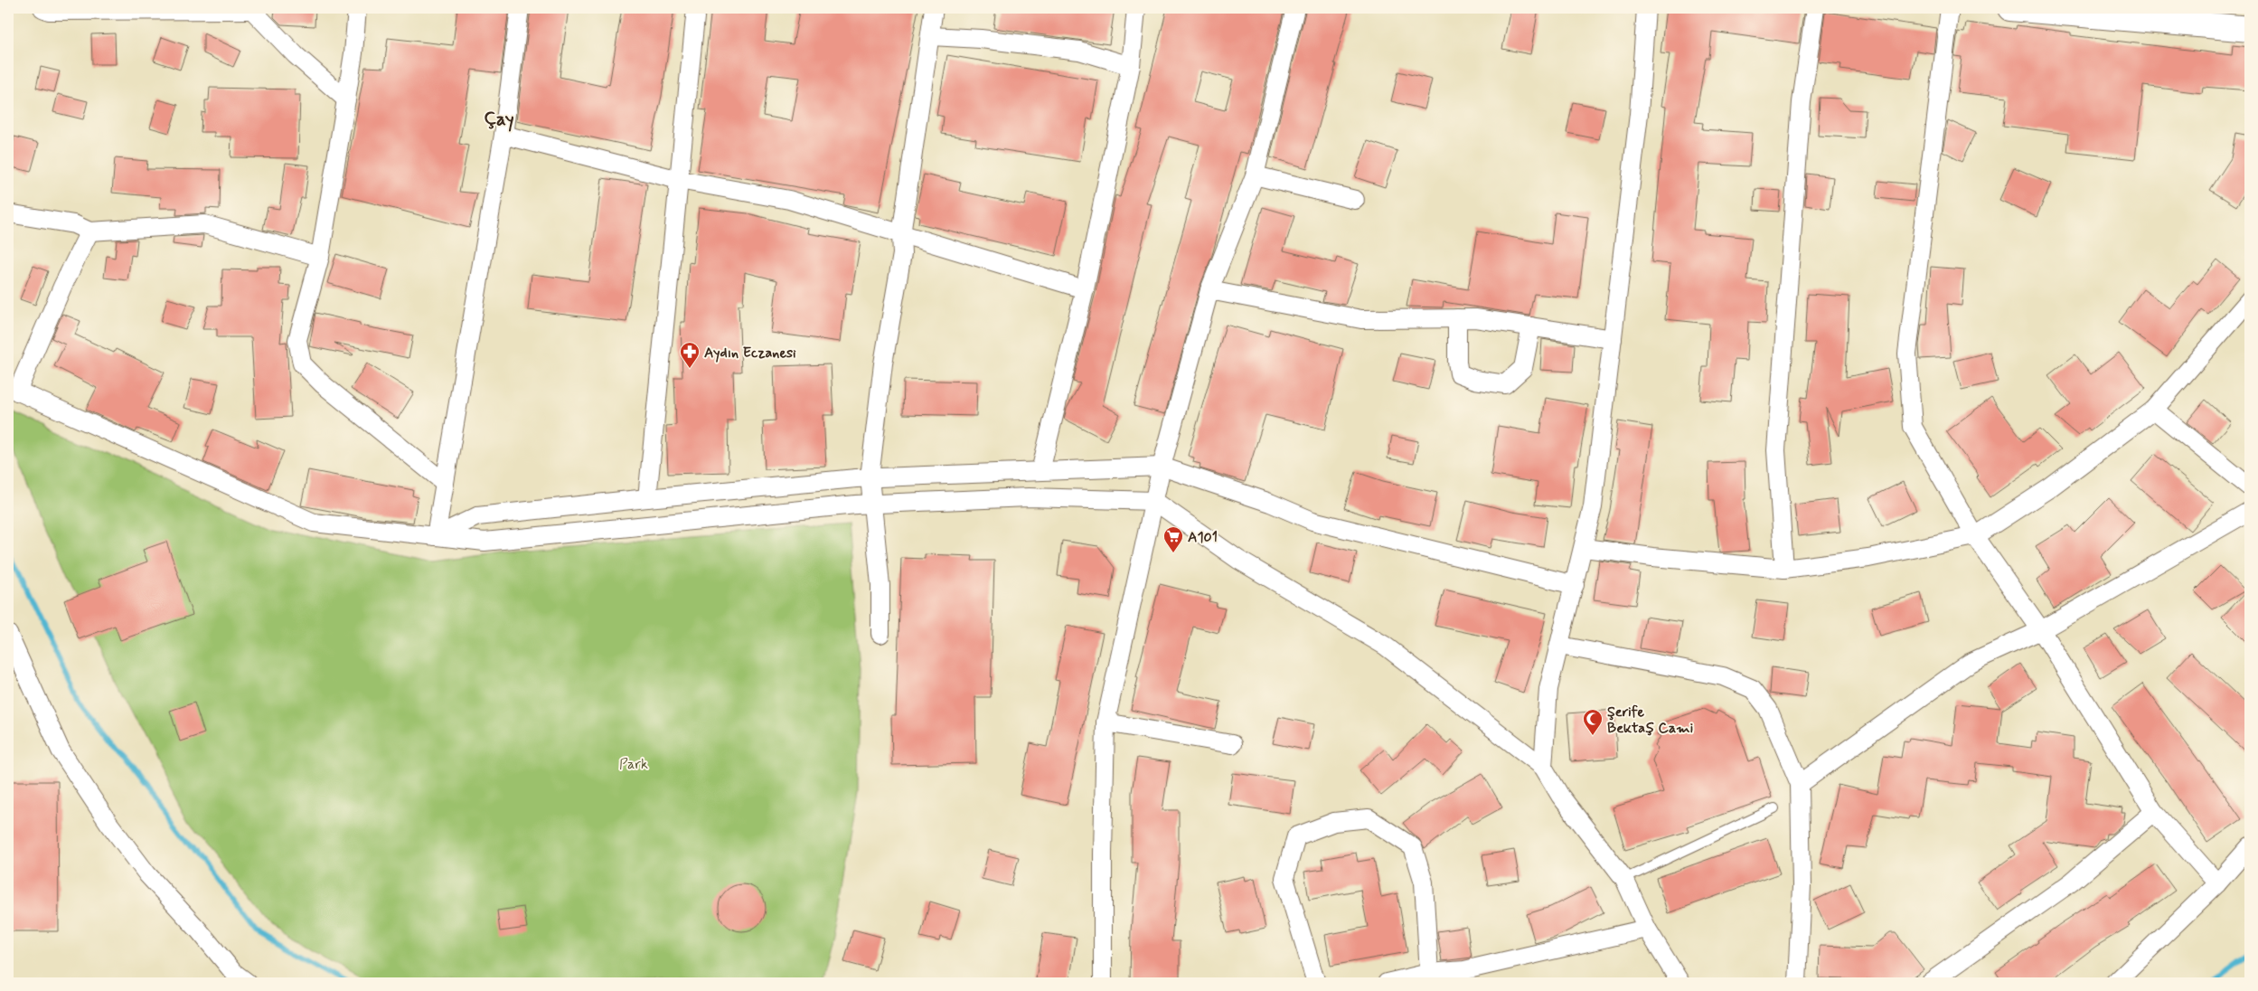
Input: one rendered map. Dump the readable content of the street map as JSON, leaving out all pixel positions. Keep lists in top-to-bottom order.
{
  "districts": ["Çay"],
  "parks": ["Park"],
  "places": {
    "pharmacy": ["Aydın Eczanesi"],
    "supermarket": ["A101"],
    "mosque": ["Şerife Bektaş Cami"]
  }
}
